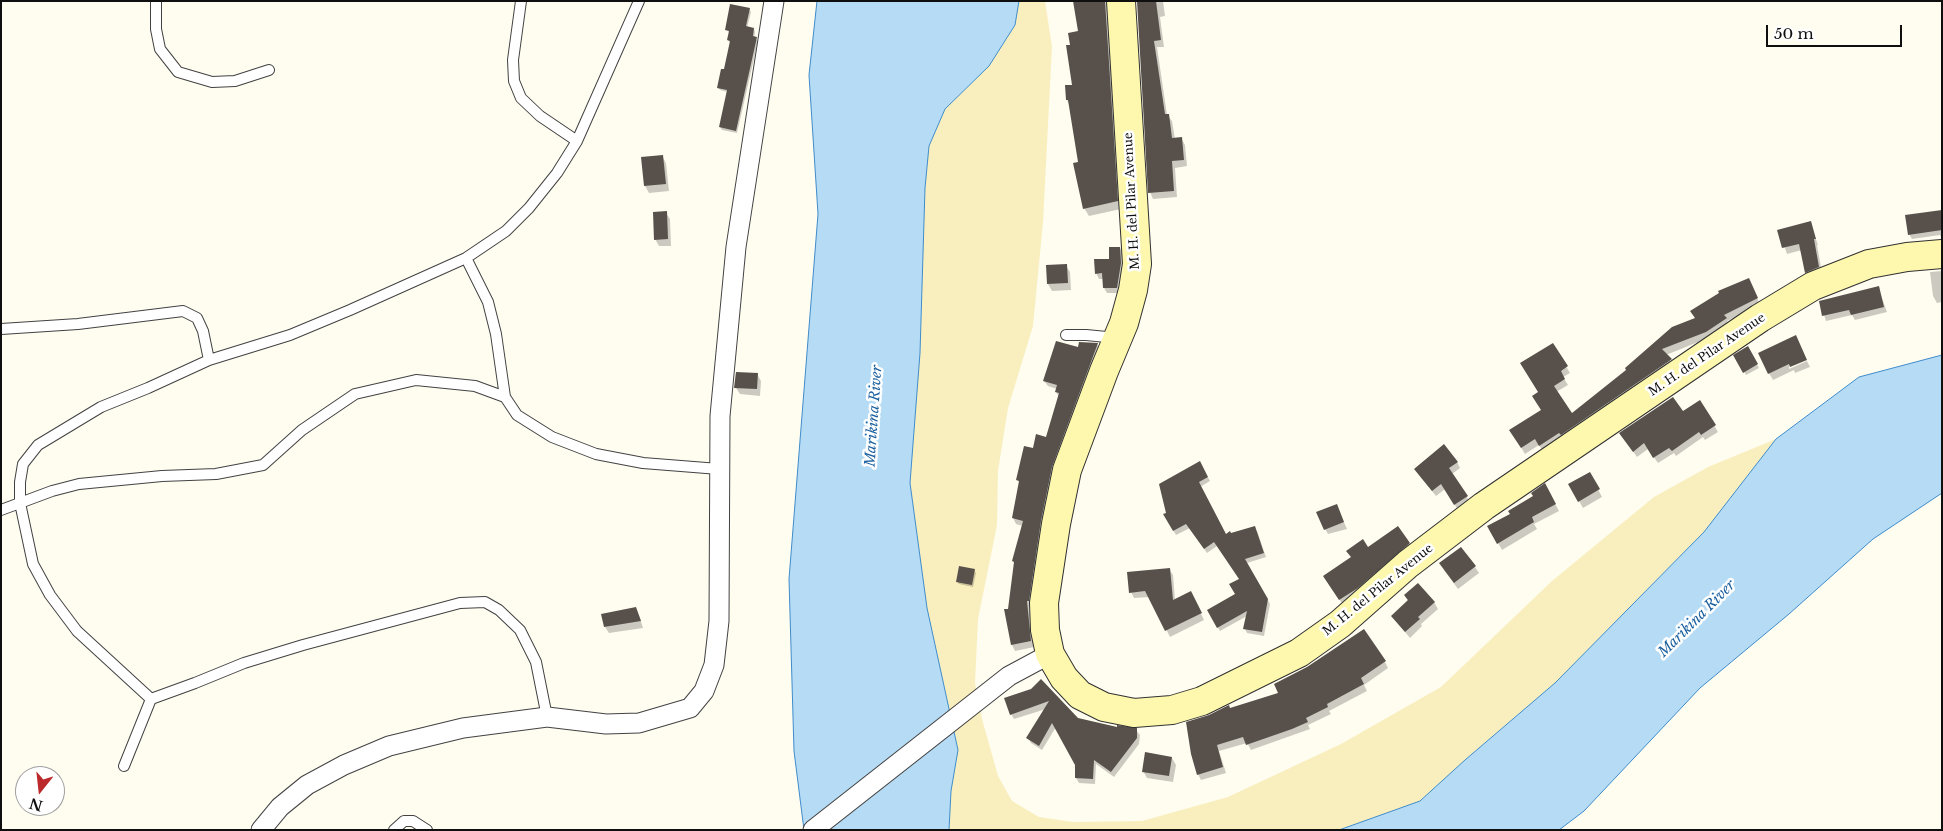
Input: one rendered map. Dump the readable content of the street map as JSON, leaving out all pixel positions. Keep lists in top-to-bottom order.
{
  "streets": {
    "street": ["M. H. del Pilar Avenue"]
  },
  "water": ["Marikina River"],
  "scale_bar": "50 m",
  "north": "bottom"
}
